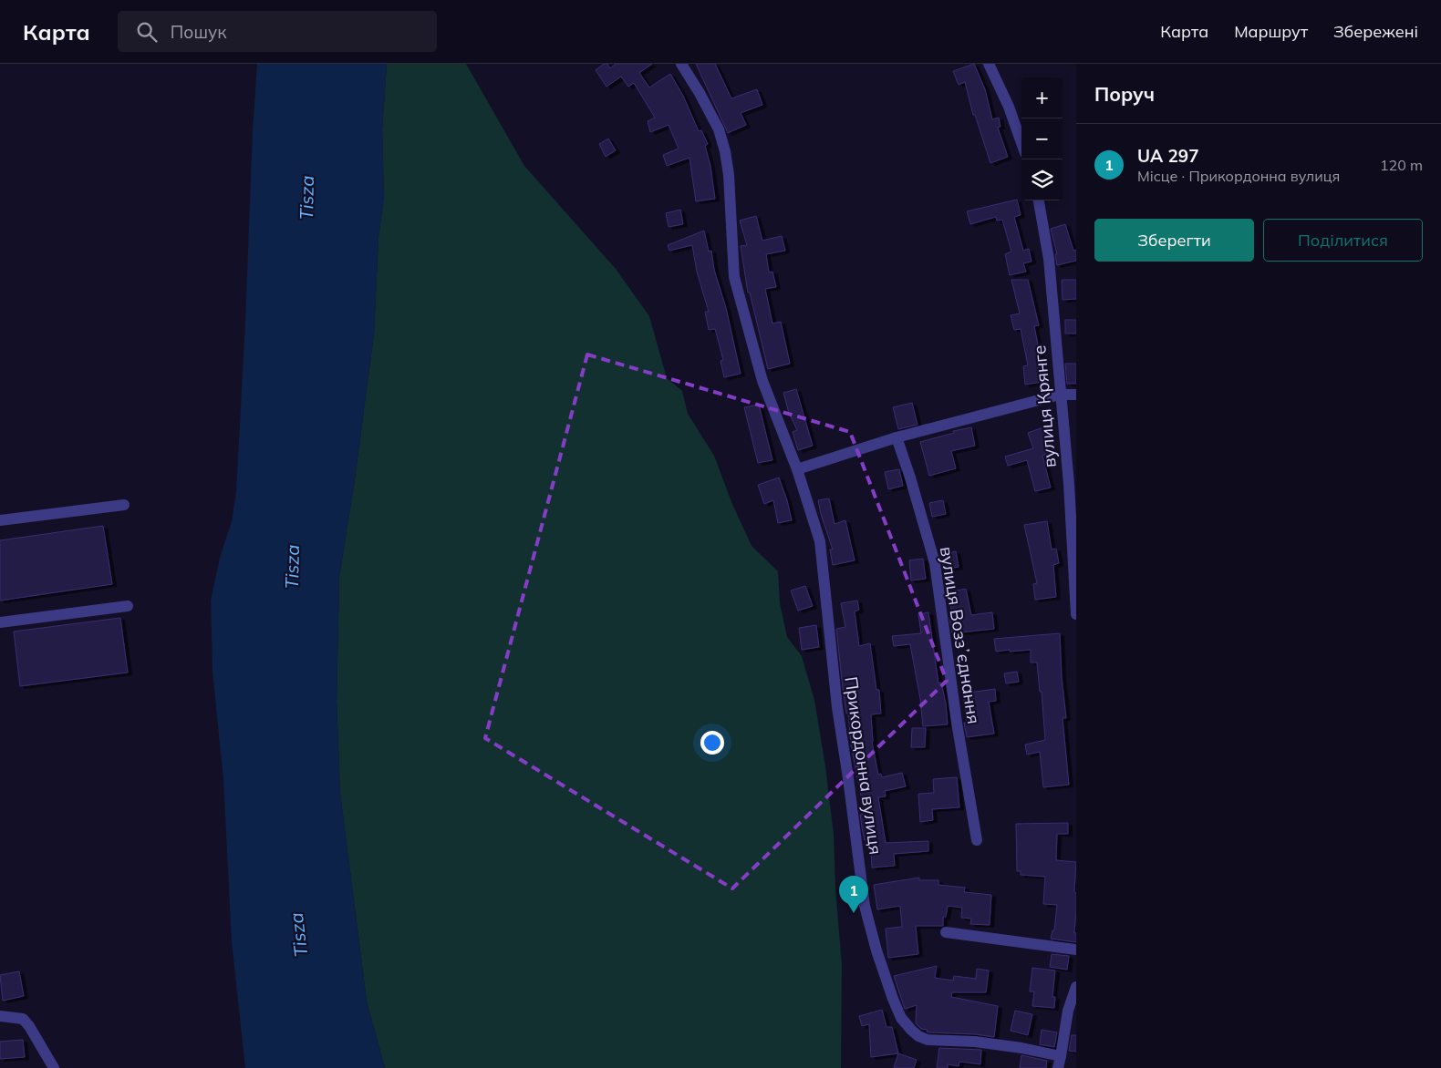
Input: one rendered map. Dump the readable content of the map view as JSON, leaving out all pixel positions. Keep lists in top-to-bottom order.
{
  "streets": {
    "street": ["вулиця Крянге", "вулиця Воззʼєднання", "Прикордонна вулиця"]
  },
  "water": ["Tisza"],
  "page": {
    "header": "Карта",
    "search": "Пошук",
    "nav": ["Карта", "Маршрут", "Збережені"],
    "heading": "Поруч",
    "map_buttons": ["+", "−"],
    "list": [
      {
        "mark": "1",
        "name": "UA 297",
        "note": "Місце · Прикордонна вулиця",
        "value": "120 m"
      }
    ],
    "buttons": ["Зберегти", "Поділитися"],
    "pins": "1"
  }
}
